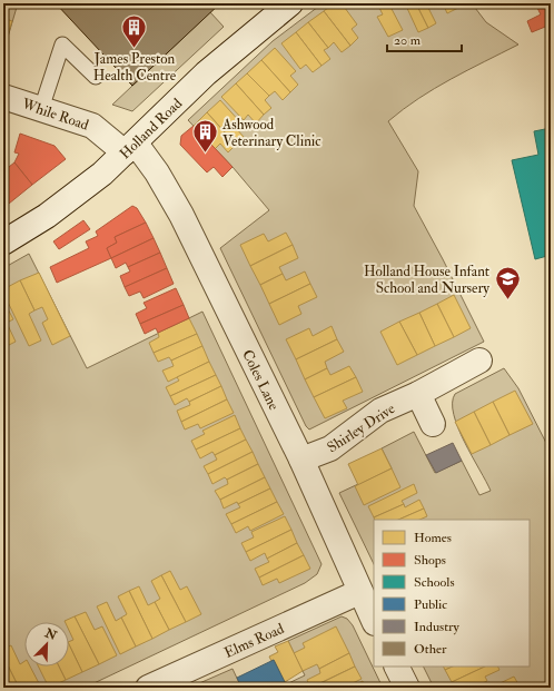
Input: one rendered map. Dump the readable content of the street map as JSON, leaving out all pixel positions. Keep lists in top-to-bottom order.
{
  "streets": {
    "street": [
      "While Road",
      "Holland Road",
      "Coles Lane",
      "Shirley Drive",
      "Elms Road"
    ]
  },
  "crossings": [
    ["While Road", "Holland Road"],
    ["While Road", "Coles Lane"],
    ["Holland Road", "Coles Lane"],
    ["Coles Lane", "Shirley Drive"],
    ["Coles Lane", "Elms Road"]
  ],
  "places": {
    "building": ["James Preston Health Centre", "Ashwood Veterinary Clinic"],
    "school or university": ["Holland House Infant School and Nursery"]
  },
  "legend": [
    "Homes",
    "Shops",
    "Schools",
    "Public",
    "Industry",
    "Other"
  ],
  "scale_bar": "20 m",
  "north": "top right"
}
